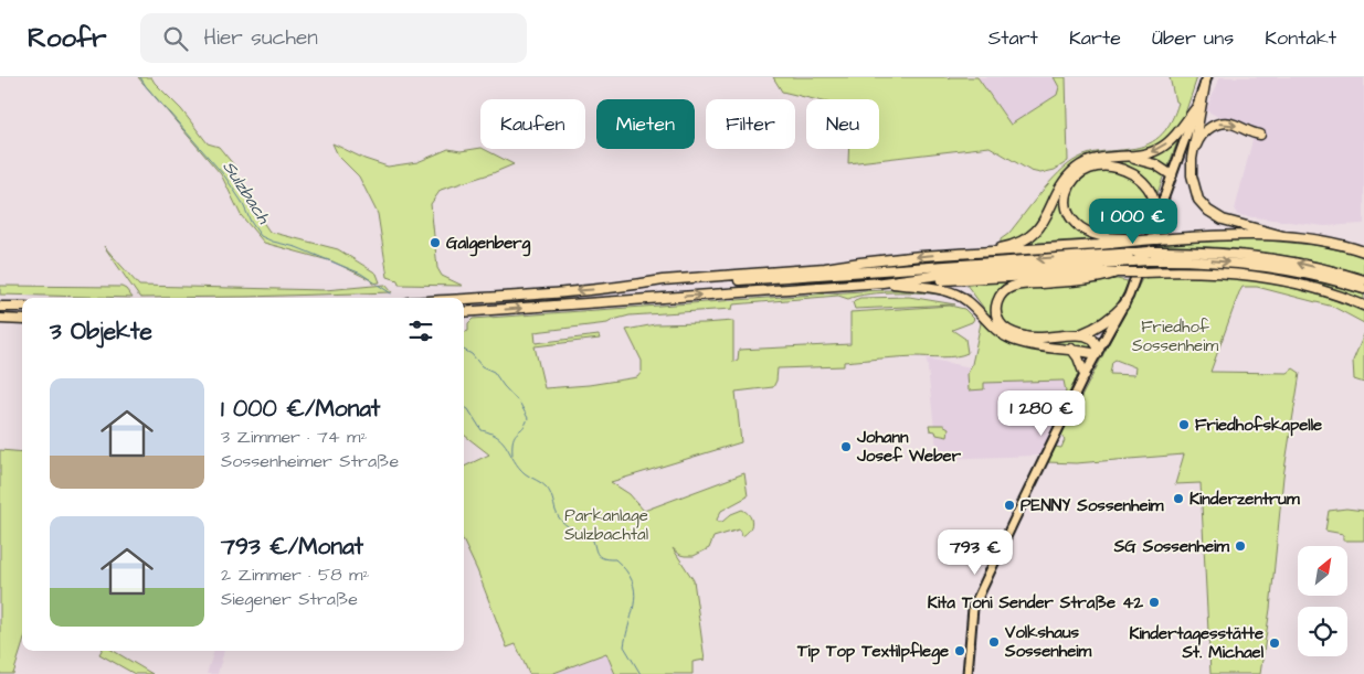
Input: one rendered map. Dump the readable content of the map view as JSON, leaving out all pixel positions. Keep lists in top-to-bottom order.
{
  "water": ["Sulzbach"],
  "parks": ["Friedhof Sossenheim", "Parkanlage Sulzbachtal"],
  "places": [
    "Galgenberg",
    "Friedhofskapelle",
    "Johann Josef Weber",
    "Kinderzentrum",
    "PENNY Sossenheim",
    "SG Sossenheim",
    "Kita Toni Sender Straße 42",
    "Volkshaus Sossenheim",
    "Kindertagesstätte St. Michael",
    "Tip Top Textilpflege"
  ],
  "north": "top right",
  "page": {
    "header": "Roofr",
    "search": "Hier suchen",
    "nav": [
      "Start",
      "Karte",
      "Über uns",
      "Kontakt"
    ],
    "chip": [
      "Kaufen",
      "Mieten",
      "Filter",
      "Neu"
    ],
    "price": ["1 000 €", "1 280 €", "793 €"],
    "heading": "3 Objekte",
    "list": [
      {
        "name": "1 000 €/Monat",
        "note": "3 Zimmer · 74 m² · Sossenheimer Straße"
      },
      {
        "name": "793 €/Monat",
        "note": "2 Zimmer · 58 m² · Siegener Straße"
      }
    ]
  }
}
